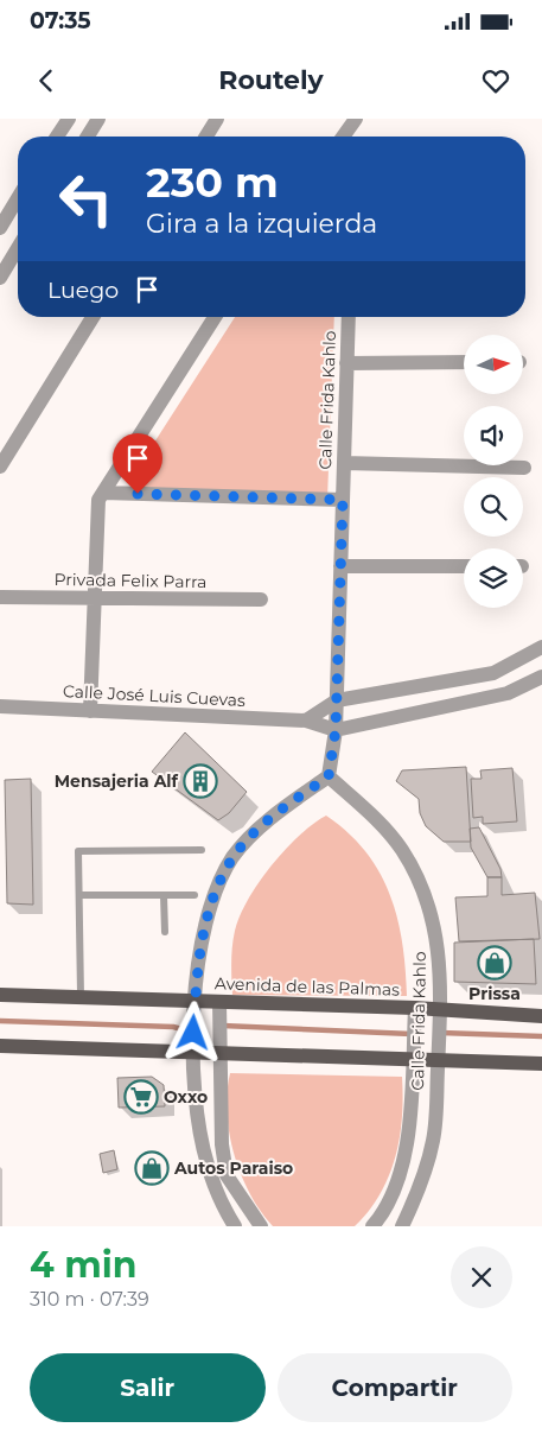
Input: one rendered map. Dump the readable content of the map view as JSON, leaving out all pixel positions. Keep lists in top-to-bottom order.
{
  "streets": {
    "main road": ["Avenida de las Palmas"],
    "street": ["Calle Frida Kahlo", "Privada Felix Parra", "Calle José Luis Cuevas"]
  },
  "crossings": [
    ["Calle Frida Kahlo", "Calle José Luis Cuevas"],
    ["Calle Frida Kahlo", "Avenida de las Palmas"]
  ],
  "places": {
    "building": ["Mensajeria Alf"],
    "shop": ["Prissa", "Autos Paraiso"],
    "supermarket": ["Oxxo"]
  },
  "north": "right",
  "page": {
    "status": "07:35",
    "header": "Routely",
    "turn": ["230 m", "Gira a la izquierda"],
    "then": "Luego",
    "heading": ["4 min", "310 m · 07:39"],
    "buttons": ["Salir", "Compartir"]
  }
}
